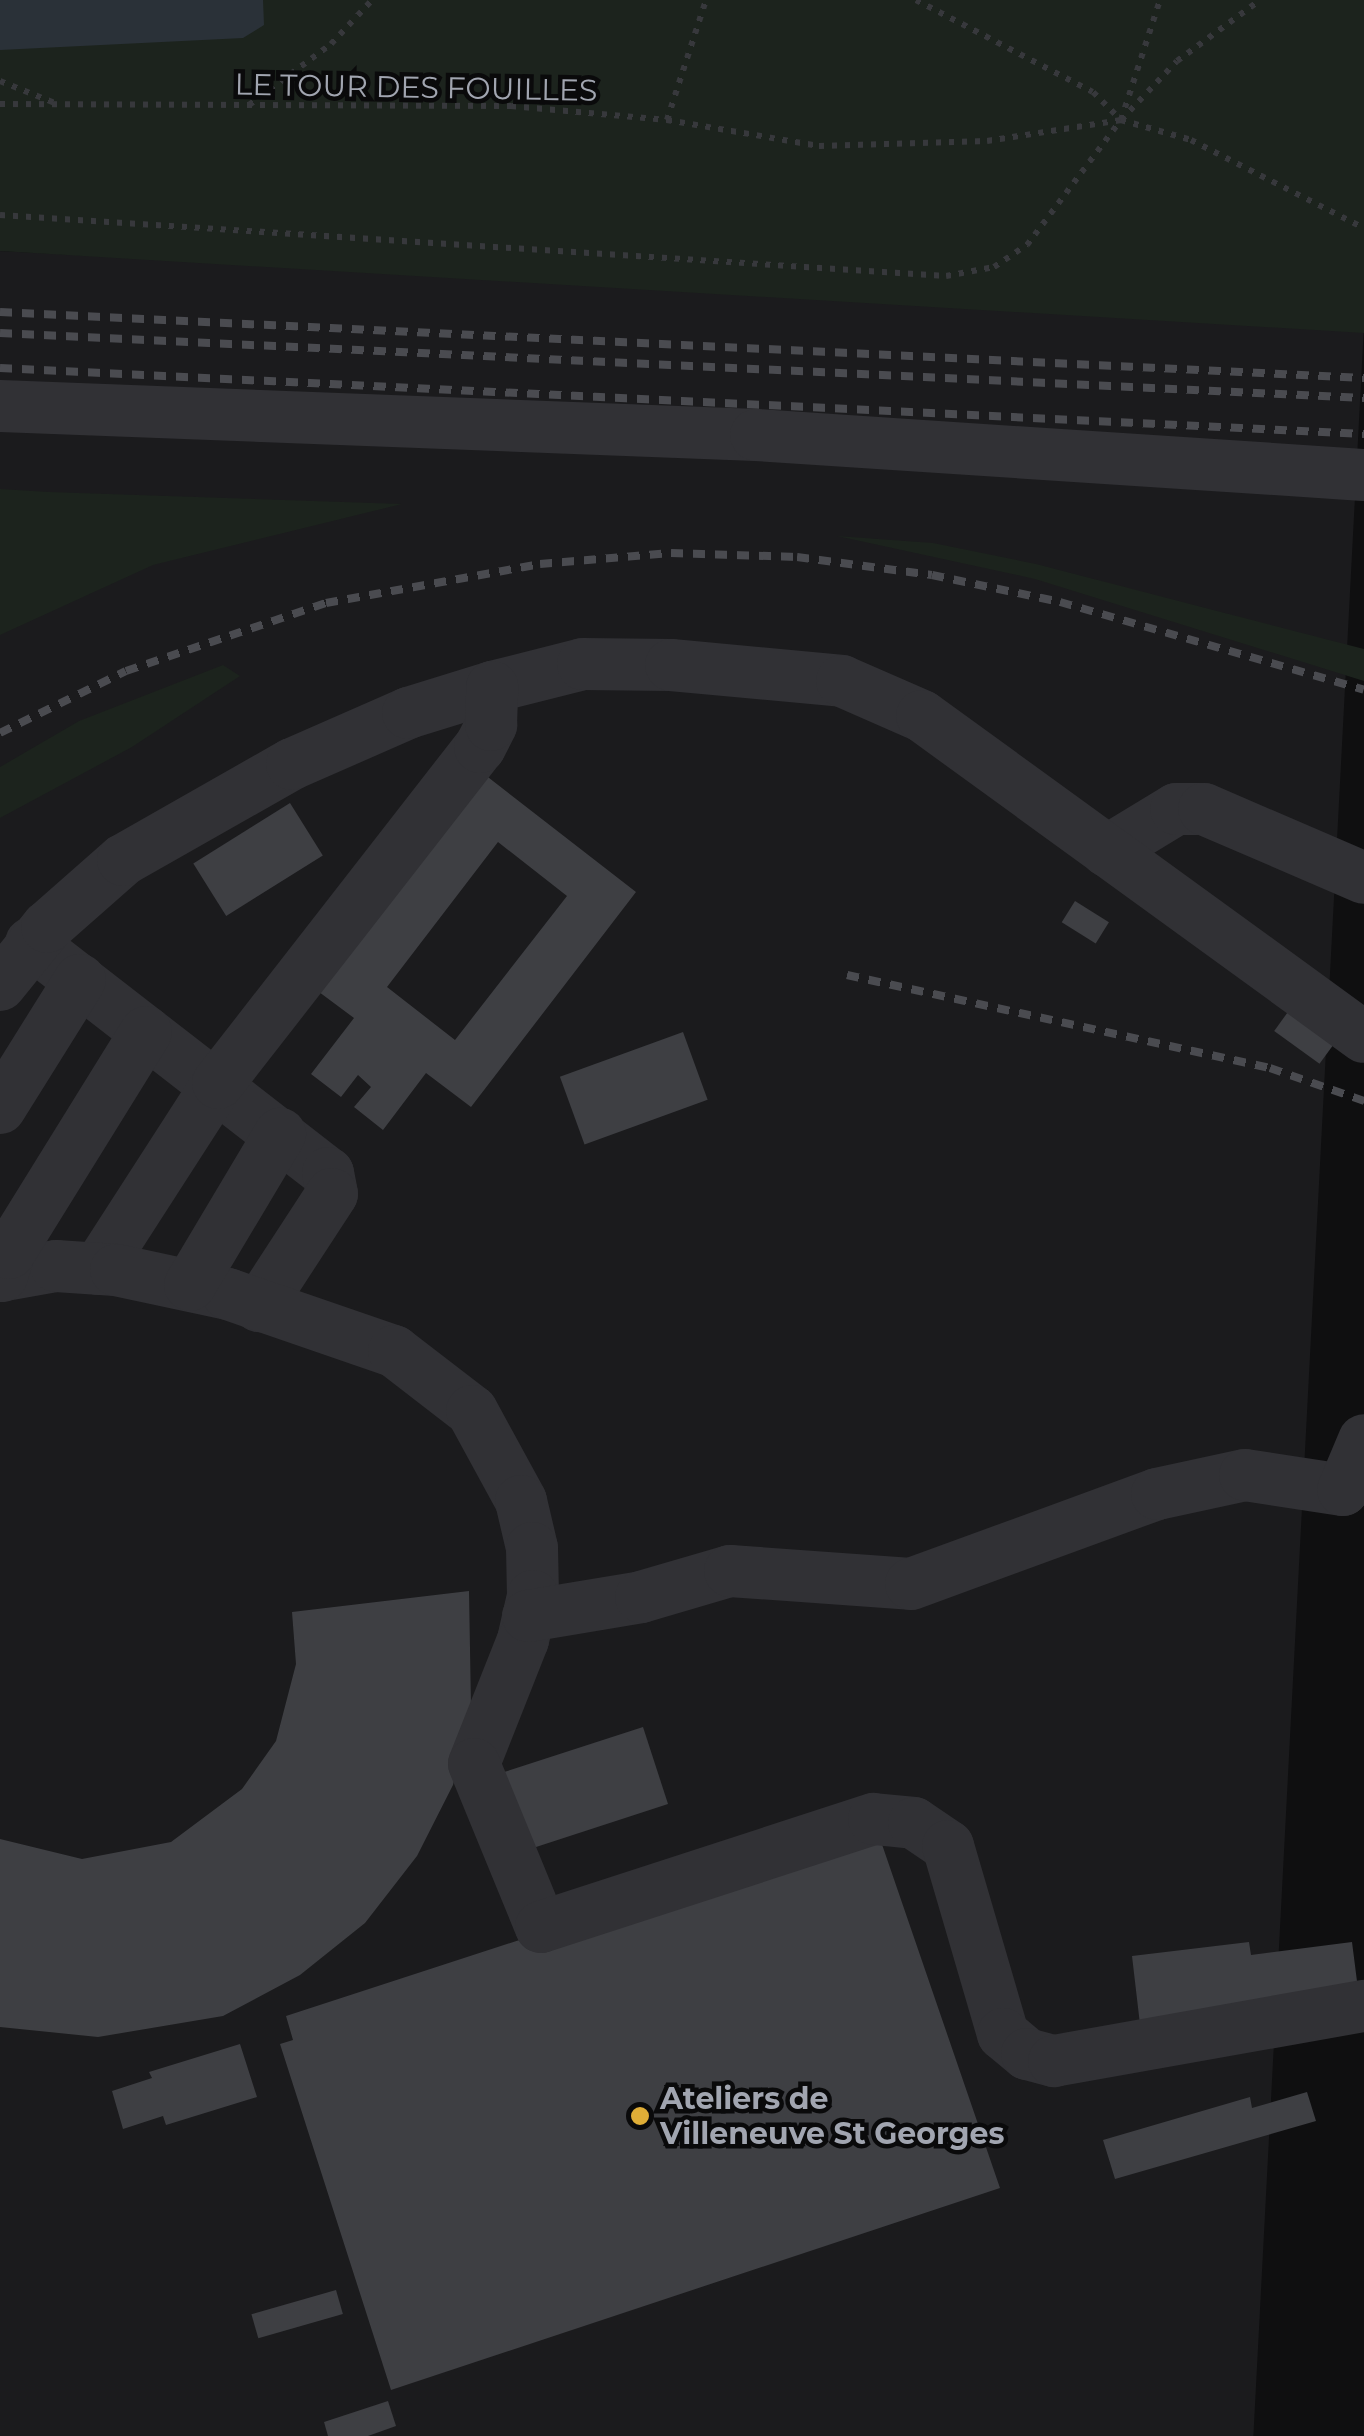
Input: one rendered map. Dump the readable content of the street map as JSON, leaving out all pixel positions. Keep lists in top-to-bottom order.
{
  "streets": {
    "path": ["LE TOUR DES FOUILLES"]
  },
  "places": ["Ateliers de Villeneuve St Georges"]
}
